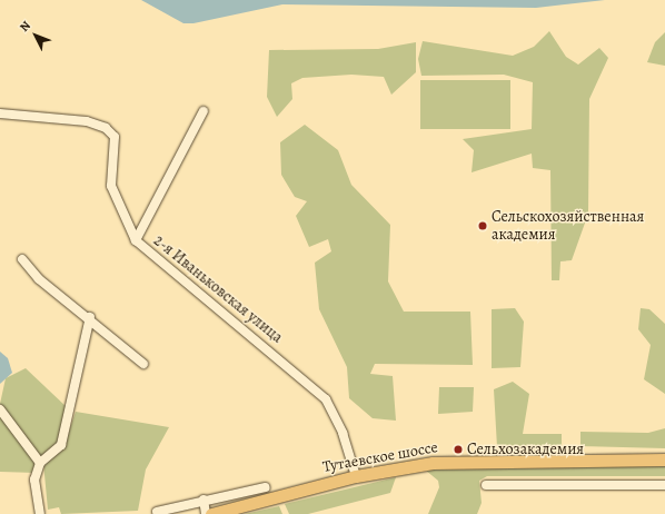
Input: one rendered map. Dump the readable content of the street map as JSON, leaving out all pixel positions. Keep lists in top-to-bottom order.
{
  "streets": {
    "main road": ["Тутаевское шоссе"],
    "street": ["2-я Иваньковская улица"]
  },
  "crossings": [
    ["2-я Иваньковская улица", "Тутаевское шоссе"]
  ],
  "places": ["Сельскохозяйственная академия", "Сельхозакадемия"],
  "north": "top left"
}
